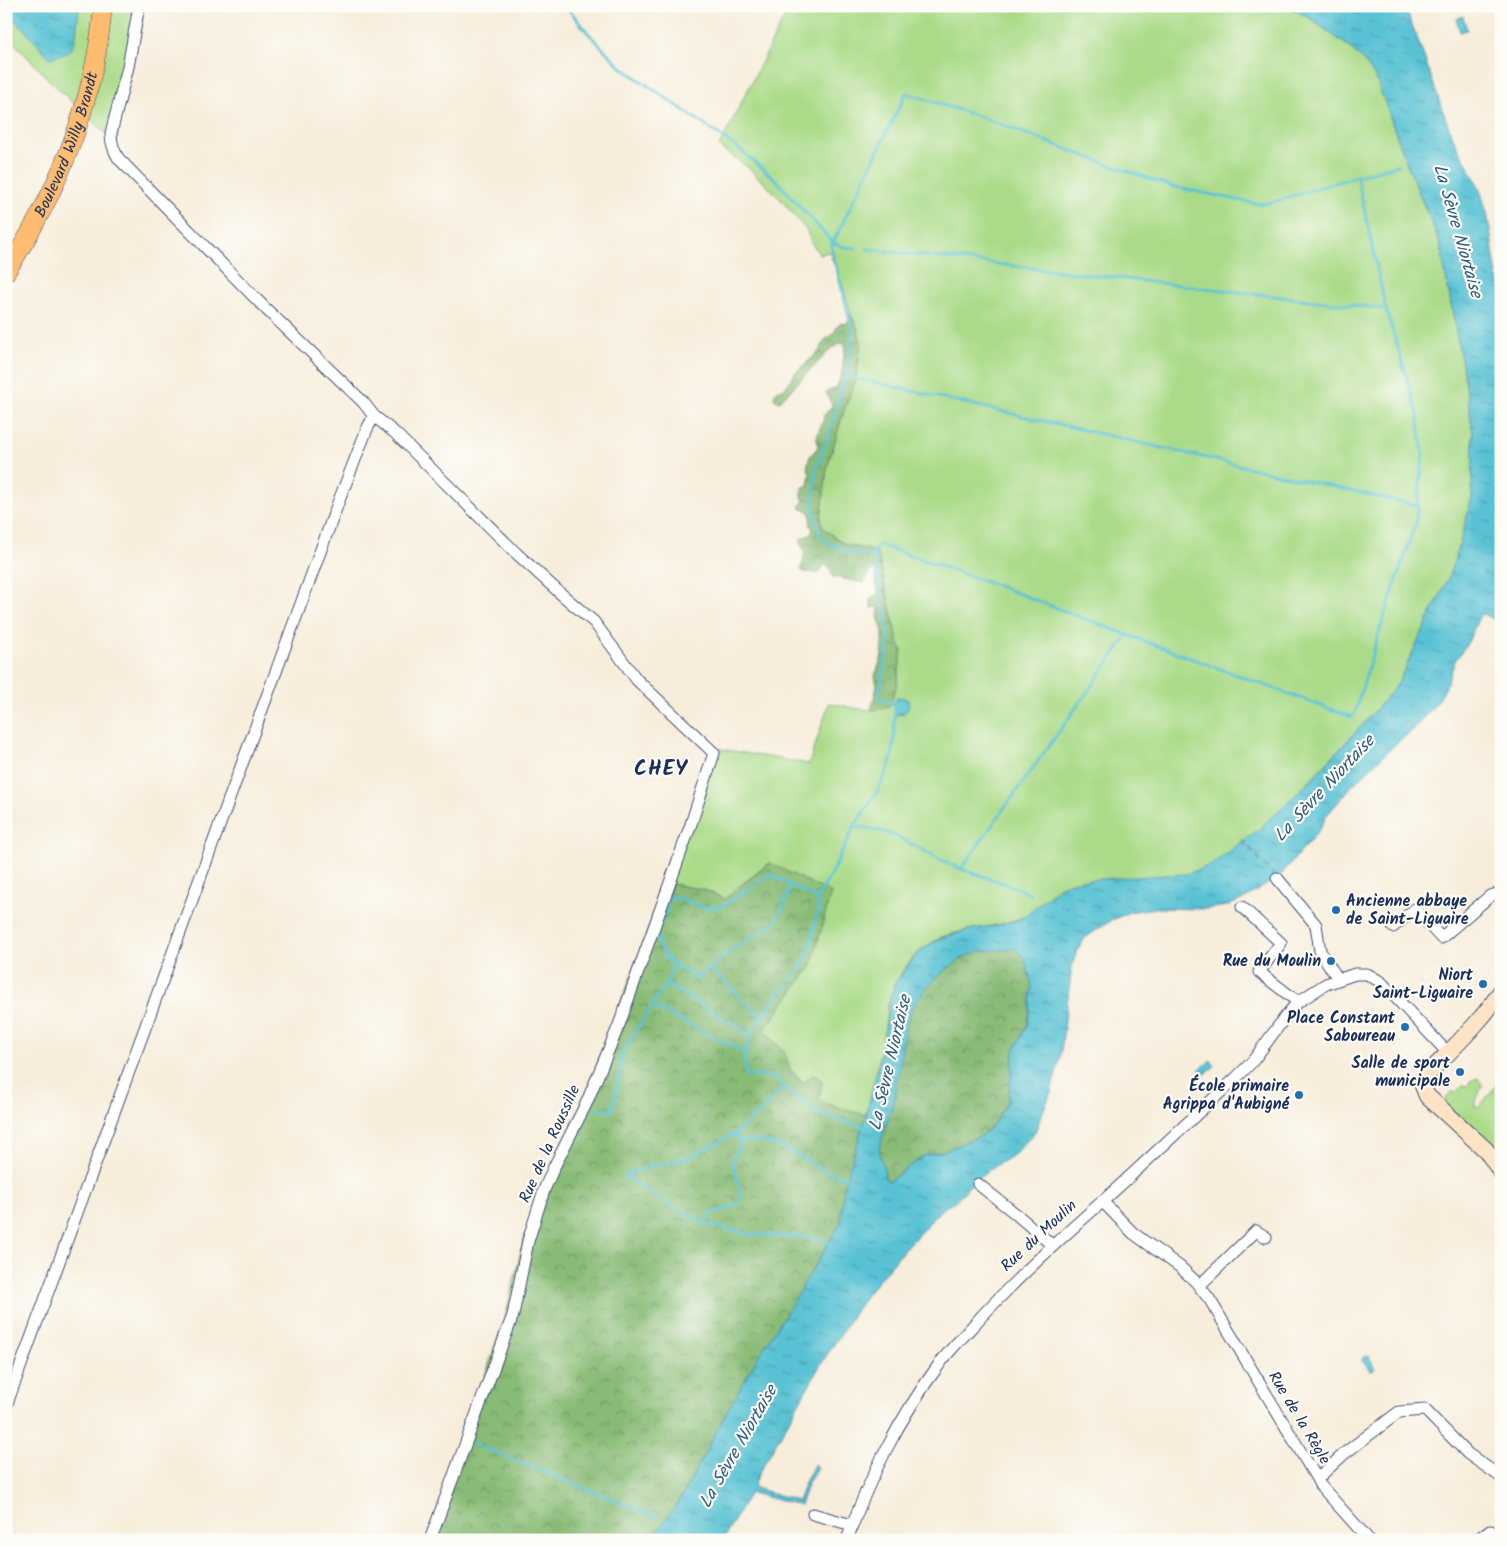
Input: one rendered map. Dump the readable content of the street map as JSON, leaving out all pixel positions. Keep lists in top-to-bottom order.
{
  "streets": {
    "main road": ["Boulevard Willy Brandt"],
    "street": ["Rue de la Roussille", "Rue du Moulin", "Rue de la Règle"]
  },
  "crossings": [
    ["Rue du Moulin", "Rue de la Règle"]
  ],
  "districts": ["CHEY"],
  "water": ["La Sèvre Niortaise"],
  "places": [
    "Ancienne abbaye de Saint-Liguaire",
    "Rue du Moulin",
    "Niort Saint-Liguaire",
    "Place Constant Saboureau",
    "Salle de sport municipale",
    "École primaire Agrippa d'Aubigné"
  ]
}
